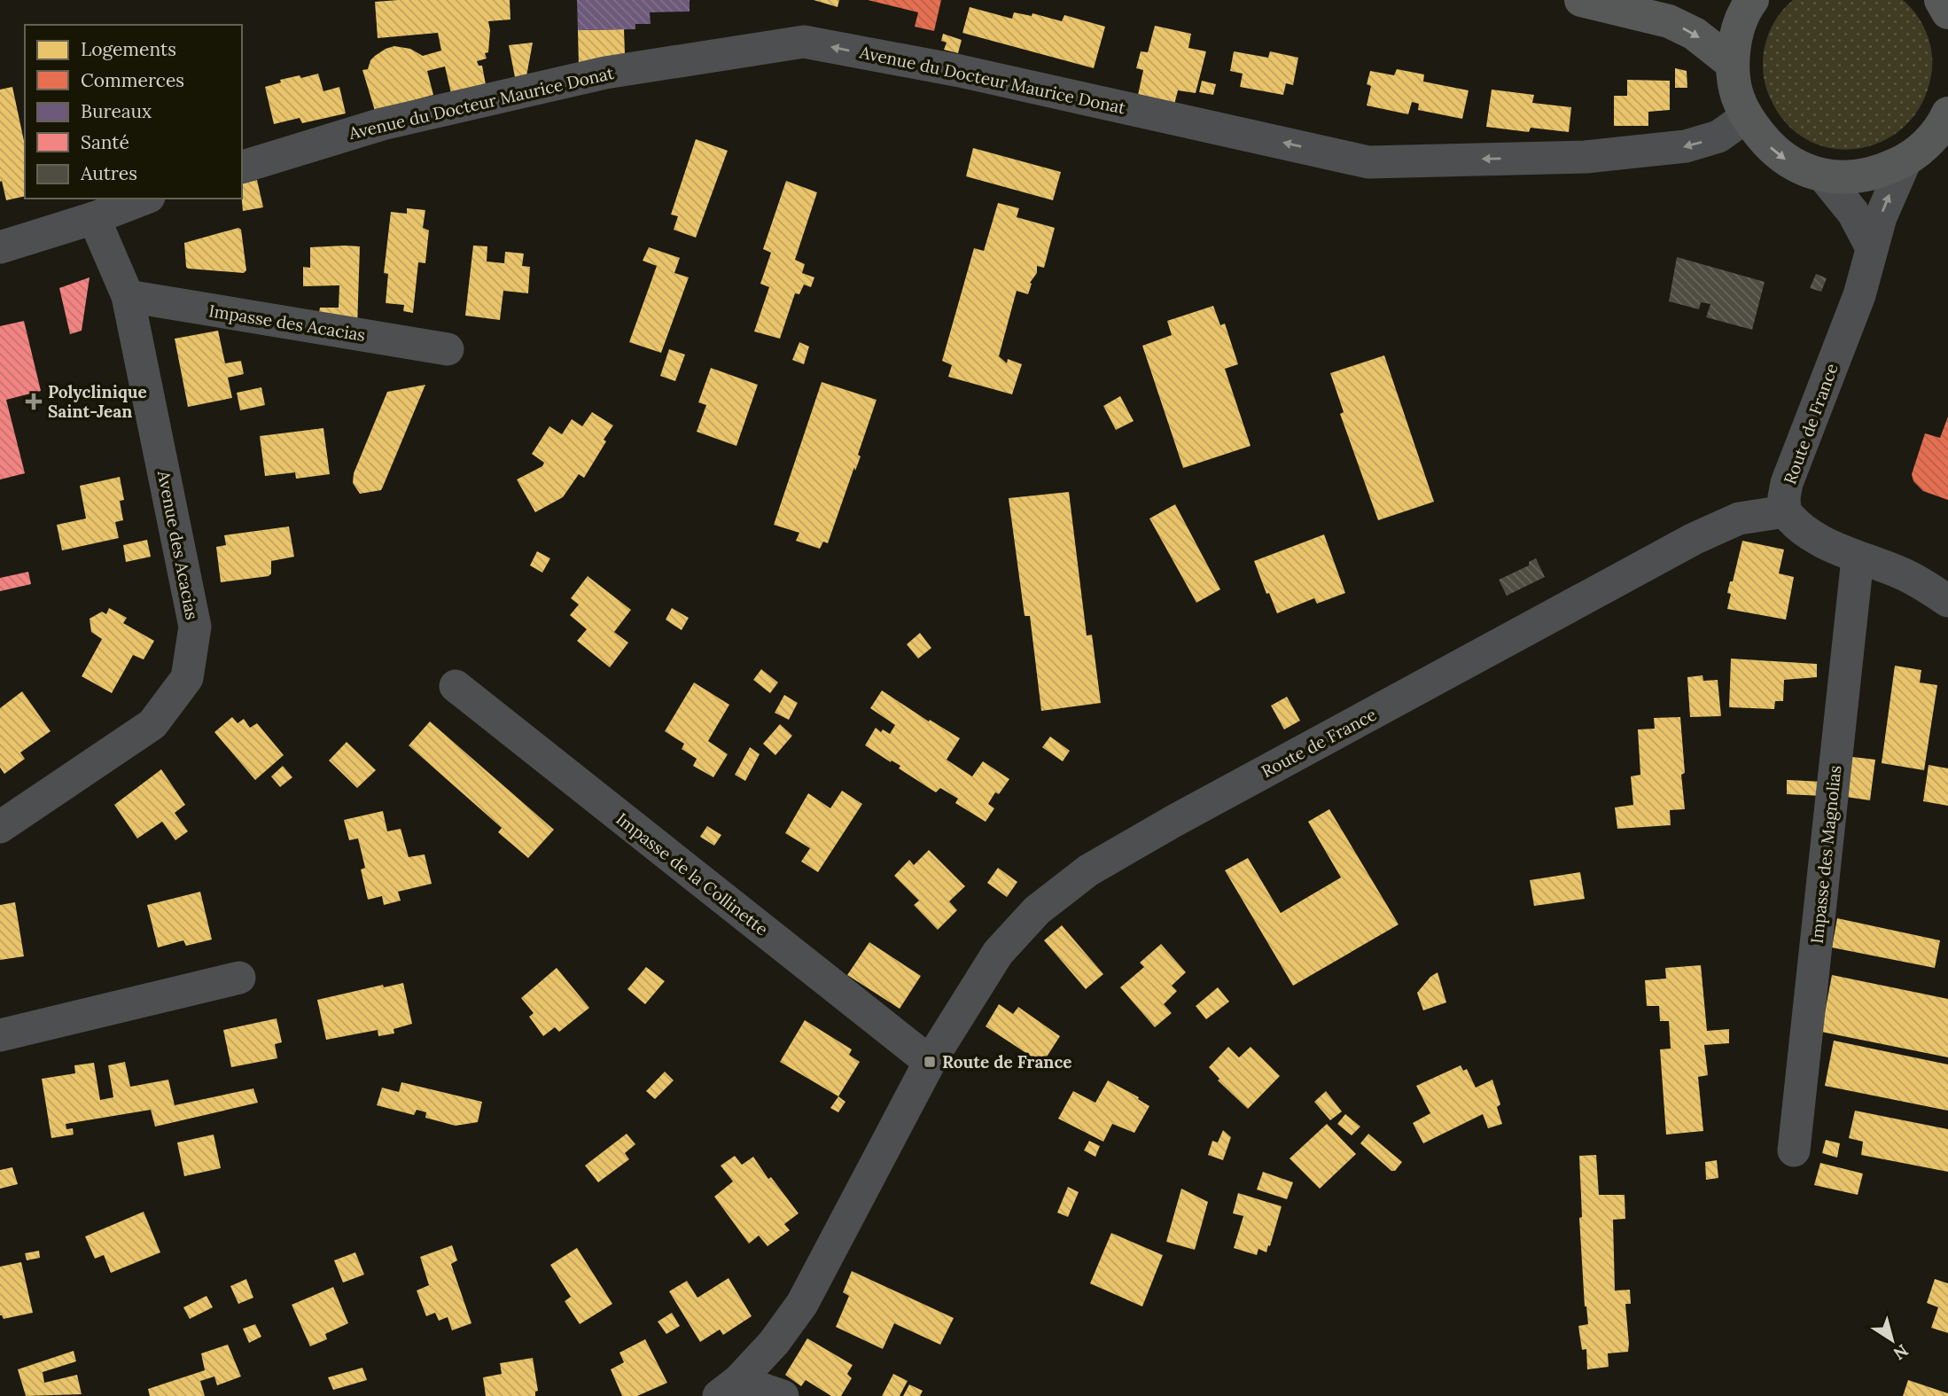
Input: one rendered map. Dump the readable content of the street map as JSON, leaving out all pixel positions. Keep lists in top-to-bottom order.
{
  "streets": {
    "street": [
      "Avenue du Docteur Maurice Donat",
      "Impasse des Acacias",
      "Route de France",
      "Avenue des Acacias",
      "Impasse des Magnolias",
      "Impasse de la Collinette"
    ]
  },
  "crossings": [
    ["Impasse des Acacias", "Avenue des Acacias"],
    ["Route de France", "Impasse de la Collinette"]
  ],
  "one_way": ["Avenue du Docteur Maurice Donat"],
  "places": {
    "health": ["Polyclinique Saint-Jean"],
    "transit": ["Route de France"]
  },
  "legend": [
    "Logements",
    "Commerces",
    "Bureaux",
    "Santé",
    "Autres"
  ],
  "north": "bottom right"
}
